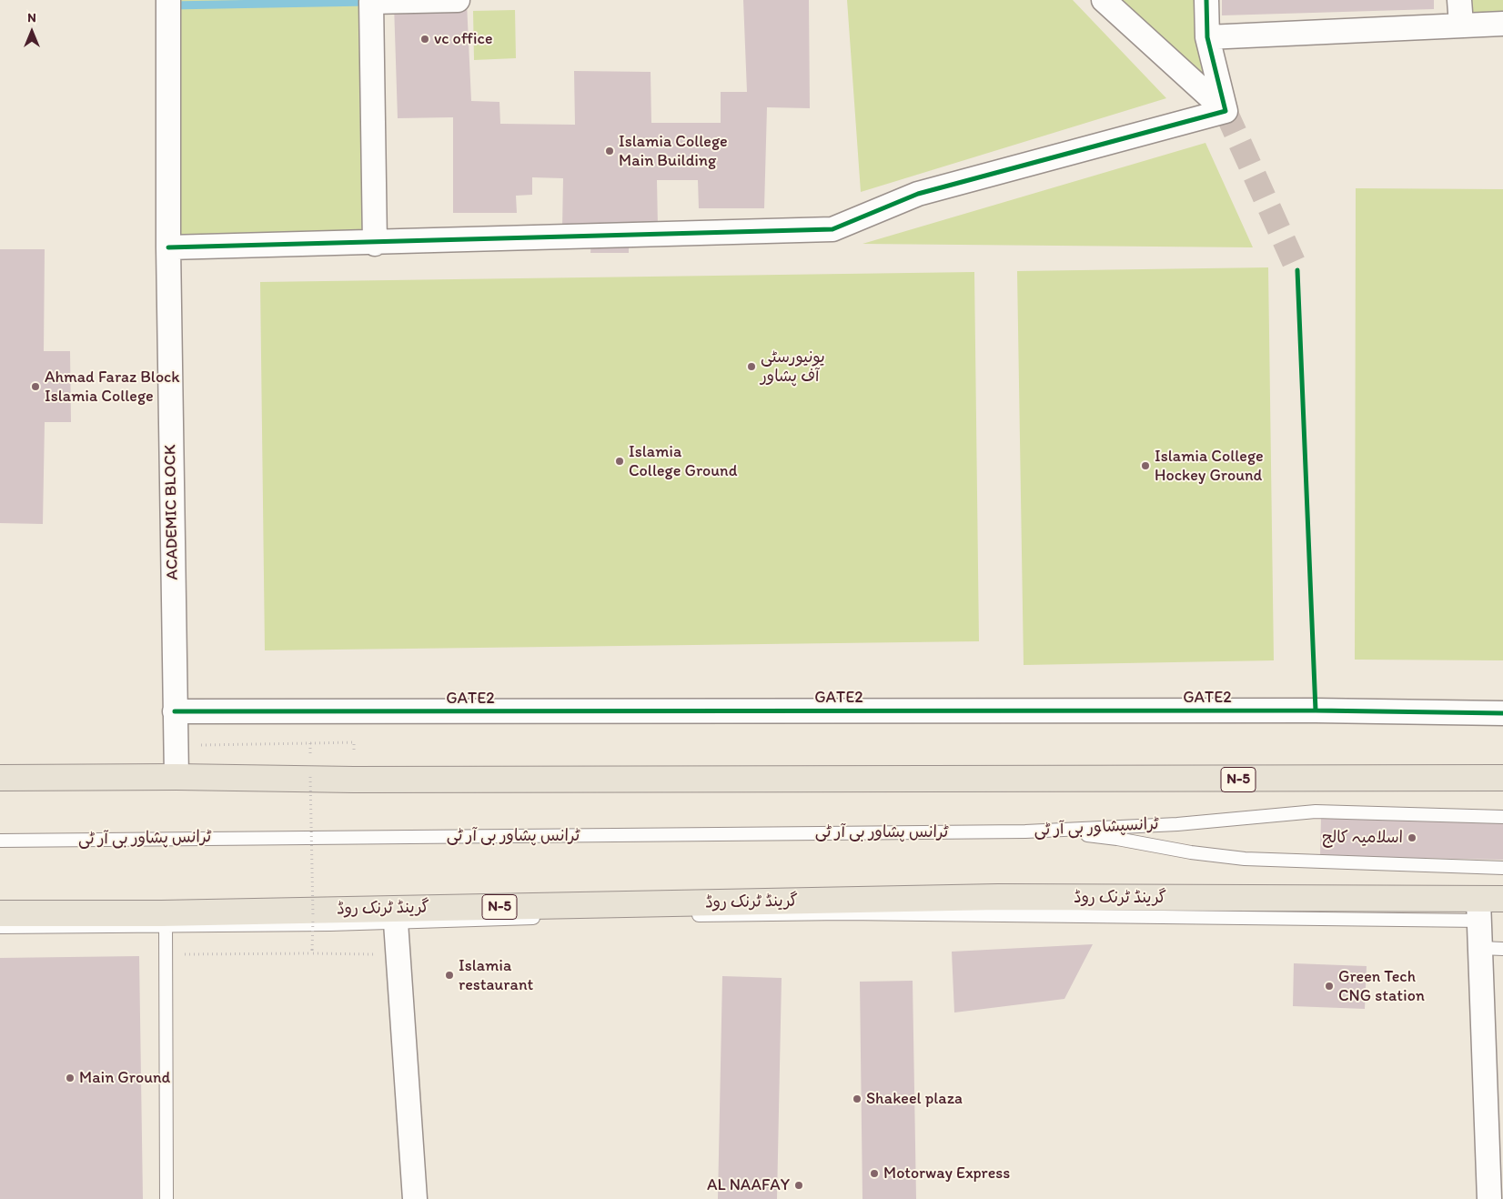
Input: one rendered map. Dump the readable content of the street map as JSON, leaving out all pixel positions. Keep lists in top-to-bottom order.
{
  "streets": {
    "highway": ["N-5", "گرینڈ ٹرنک روڈ"],
    "street": ["ACADEMIC BLOCK", "GATE2"],
    "lane": ["ٹرانسپشاور بی آر ٹی", "ٹرانس پشاور بی آر ٹی"]
  },
  "crossings": [
    ["ACADEMIC BLOCK", "GATE2"],
    ["ACADEMIC BLOCK", "N-5"],
    ["ٹرانسپشاور بی آر ٹی", "ٹرانس پشاور بی آر ٹی"]
  ],
  "places": [
    "vc office",
    "Islamia College Main Building",
    "یونیورسٹی آف پشاور",
    "Ahmad Faraz Block Islamia College",
    "Islamia College Ground",
    "Islamia College Hockey Ground",
    "اسلامیہ کالج",
    "Islamia restaurant",
    "Green Tech CNG station",
    "Main Ground",
    "Shakeel plaza",
    "Motorway Express",
    "AL NAAFAY"
  ],
  "north": "top"
}
